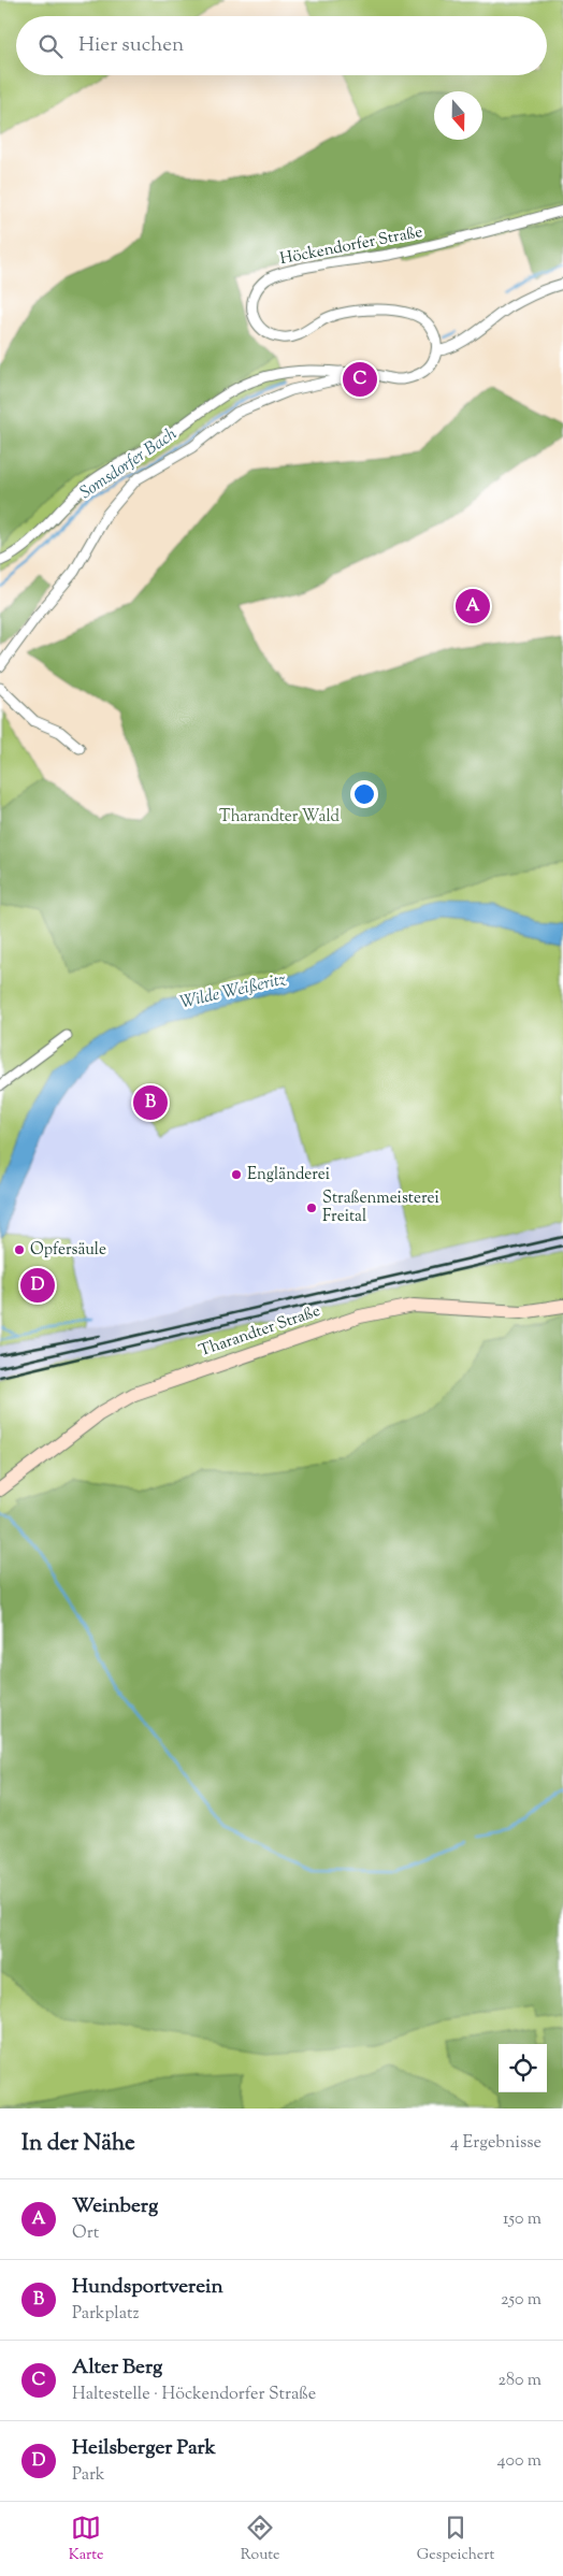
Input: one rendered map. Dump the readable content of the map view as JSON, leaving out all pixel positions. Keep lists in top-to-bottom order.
{
  "streets": {
    "main road": ["Tharandter Straße"],
    "street": ["Höckendorfer Straße"]
  },
  "water": ["Somsdorfer Bach", "Wilde Weißeritz"],
  "parks": ["Tharandter Wald"],
  "places": ["Engländerei", "Straßenmeisterei Freital", "Opfersäule"],
  "north": "bottom",
  "page": {
    "search": "Hier suchen",
    "pins": [
      "C",
      "A",
      "B",
      "D"
    ],
    "heading": ["In der Nähe", "4 Ergebnisse"],
    "list": [
      {
        "mark": "A",
        "name": "Weinberg",
        "note": "Ort",
        "value": "150 m"
      },
      {
        "mark": "B",
        "name": "Hundsportverein",
        "note": "Parkplatz",
        "value": "250 m"
      },
      {
        "mark": "C",
        "name": "Alter Berg",
        "note": "Haltestelle · Höckendorfer Straße",
        "value": "280 m"
      },
      {
        "mark": "D",
        "name": "Heilsberger Park",
        "note": "Park",
        "value": "400 m"
      }
    ],
    "nav": ["Karte", "Route", "Gespeichert"]
  }
}
